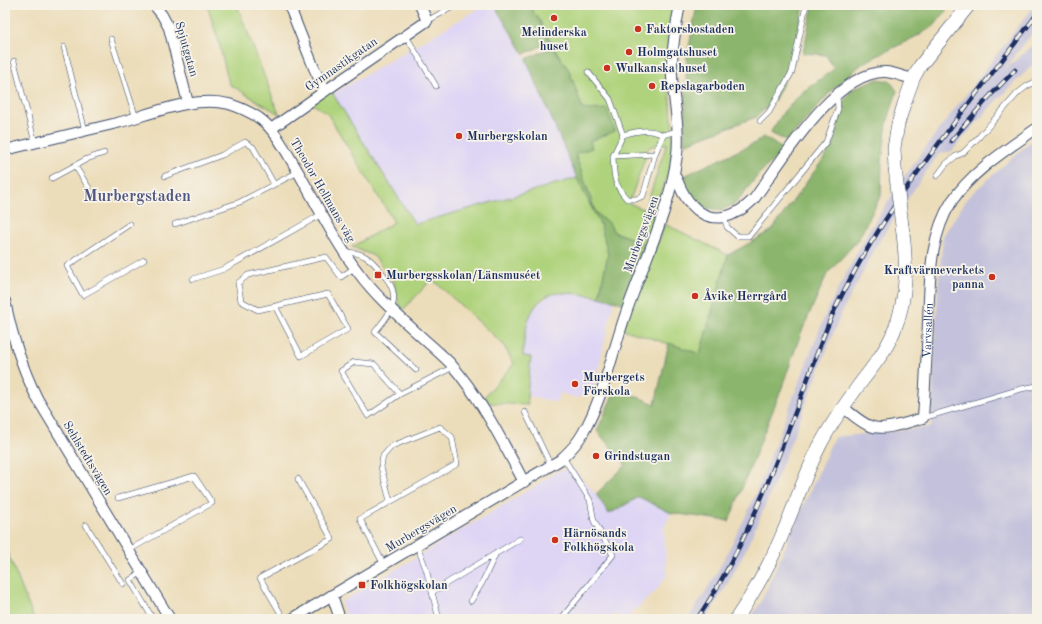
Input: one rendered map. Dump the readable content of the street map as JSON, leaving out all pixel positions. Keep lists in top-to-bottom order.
{
  "streets": {
    "street": [
      "Spjutgatan",
      "Gymnastikgatan",
      "Theodor Hellmans väg",
      "Murbergsvägen",
      "Varvsallén",
      "Sehlstedtsvägen"
    ]
  },
  "crossings": [
    ["Spjutgatan", "Theodor Hellmans väg"],
    ["Gymnastikgatan", "Theodor Hellmans väg"],
    ["Theodor Hellmans väg", "Murbergsvägen"]
  ],
  "districts": ["Murbergstaden"],
  "places": {
    "other": [
      "Melinderska huset",
      "Faktorsbostaden",
      "Holmgatshuset",
      "Wulkanska huset",
      "Repslagarboden",
      "Murbergskolan",
      "Kraftvärmeverkets panna",
      "Åvike Herrgård",
      "Murbergets Förskola",
      "Grindstugan",
      "Härnösands Folkhögskola"
    ],
    "transit": ["Murbergsskolan/Länsmuséet", "Folkhögskolan"]
  }
}
